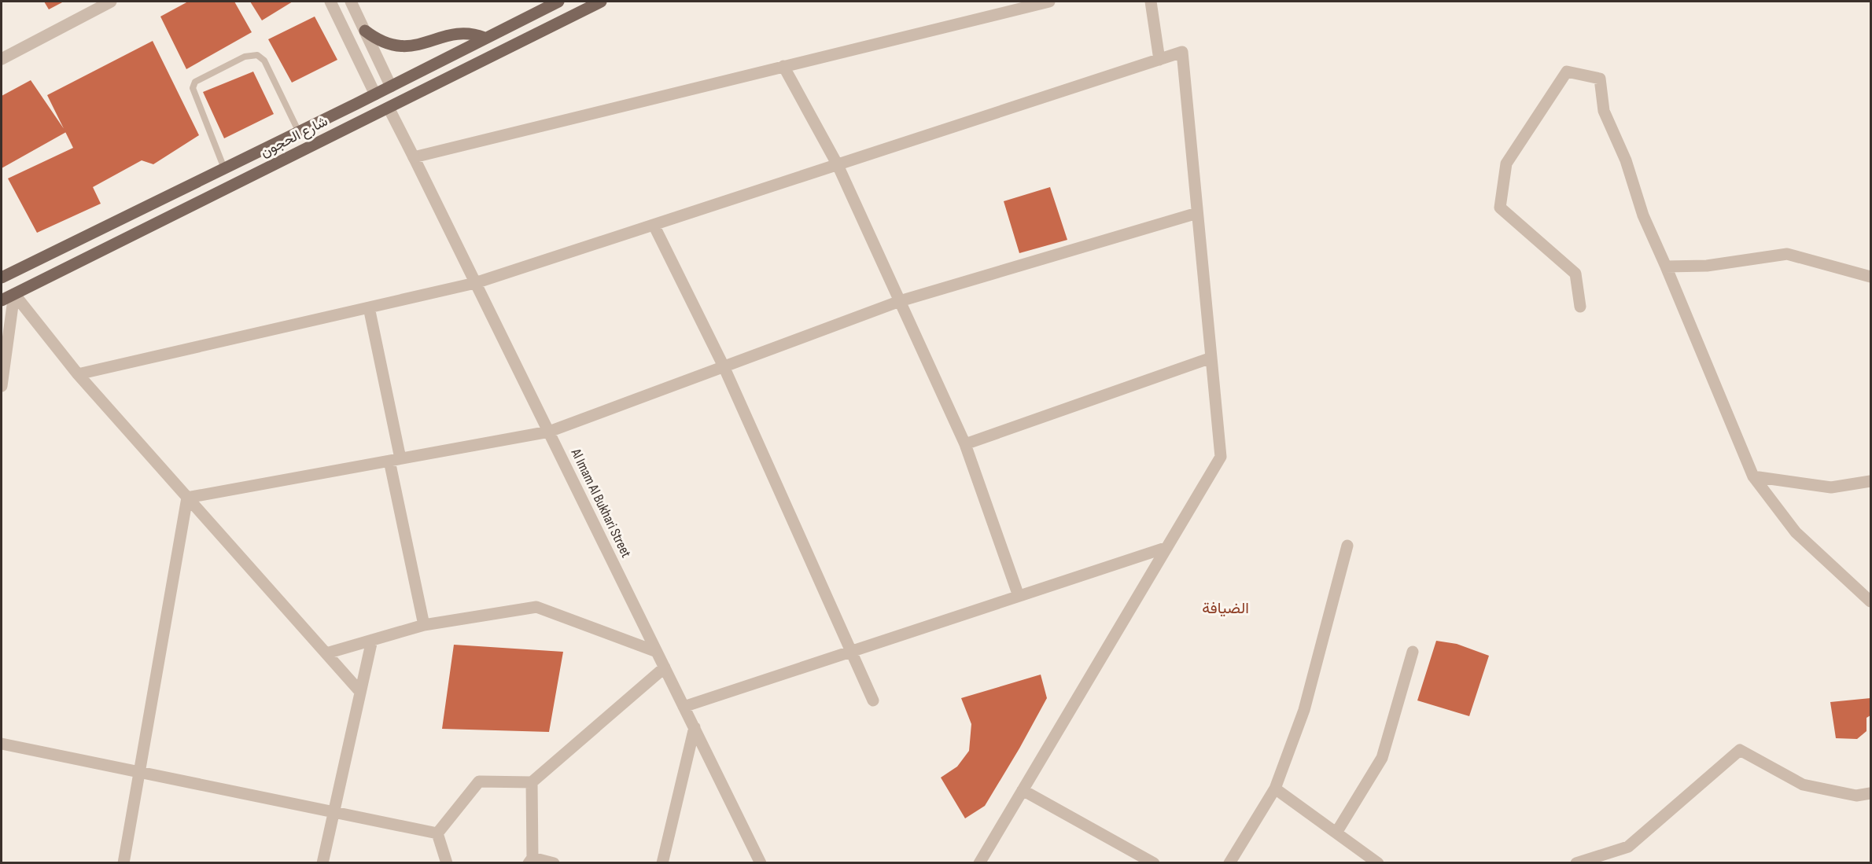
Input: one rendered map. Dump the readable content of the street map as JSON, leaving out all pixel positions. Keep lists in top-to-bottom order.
{
  "streets": {
    "main road": ["شارع الحجون"],
    "street": ["Al Imam Al Bukhari Street"]
  },
  "crossings": [
    ["شارع الحجون", "Al Imam Al Bukhari Street"]
  ],
  "districts": ["الضيافة"]
}
